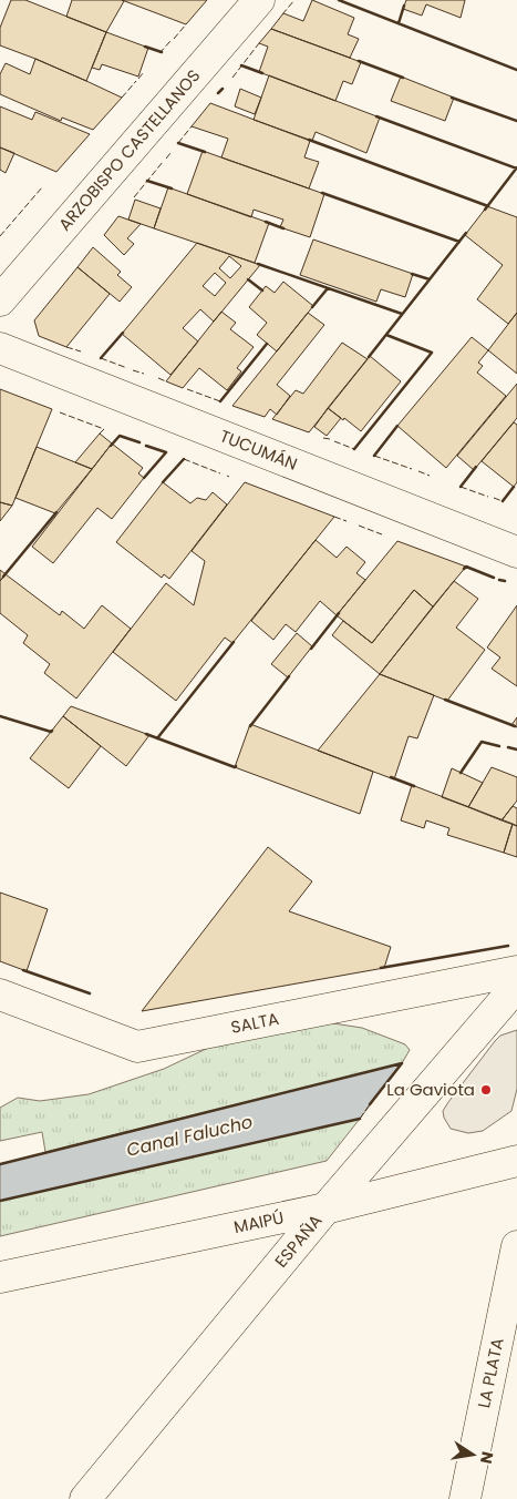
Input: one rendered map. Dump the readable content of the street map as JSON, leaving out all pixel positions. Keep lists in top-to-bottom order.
{
  "streets": {
    "street": [
      "ARZOBISPO CASTELLANOS",
      "TUCUMÁN",
      "SALTA",
      "MAIPÚ",
      "ESPAÑA",
      "LA PLATA"
    ]
  },
  "crossings": [
    ["MAIPÚ", "ESPAÑA"]
  ],
  "water": ["Canal Falucho"],
  "places": ["La Gaviota"],
  "north": "right"
}
